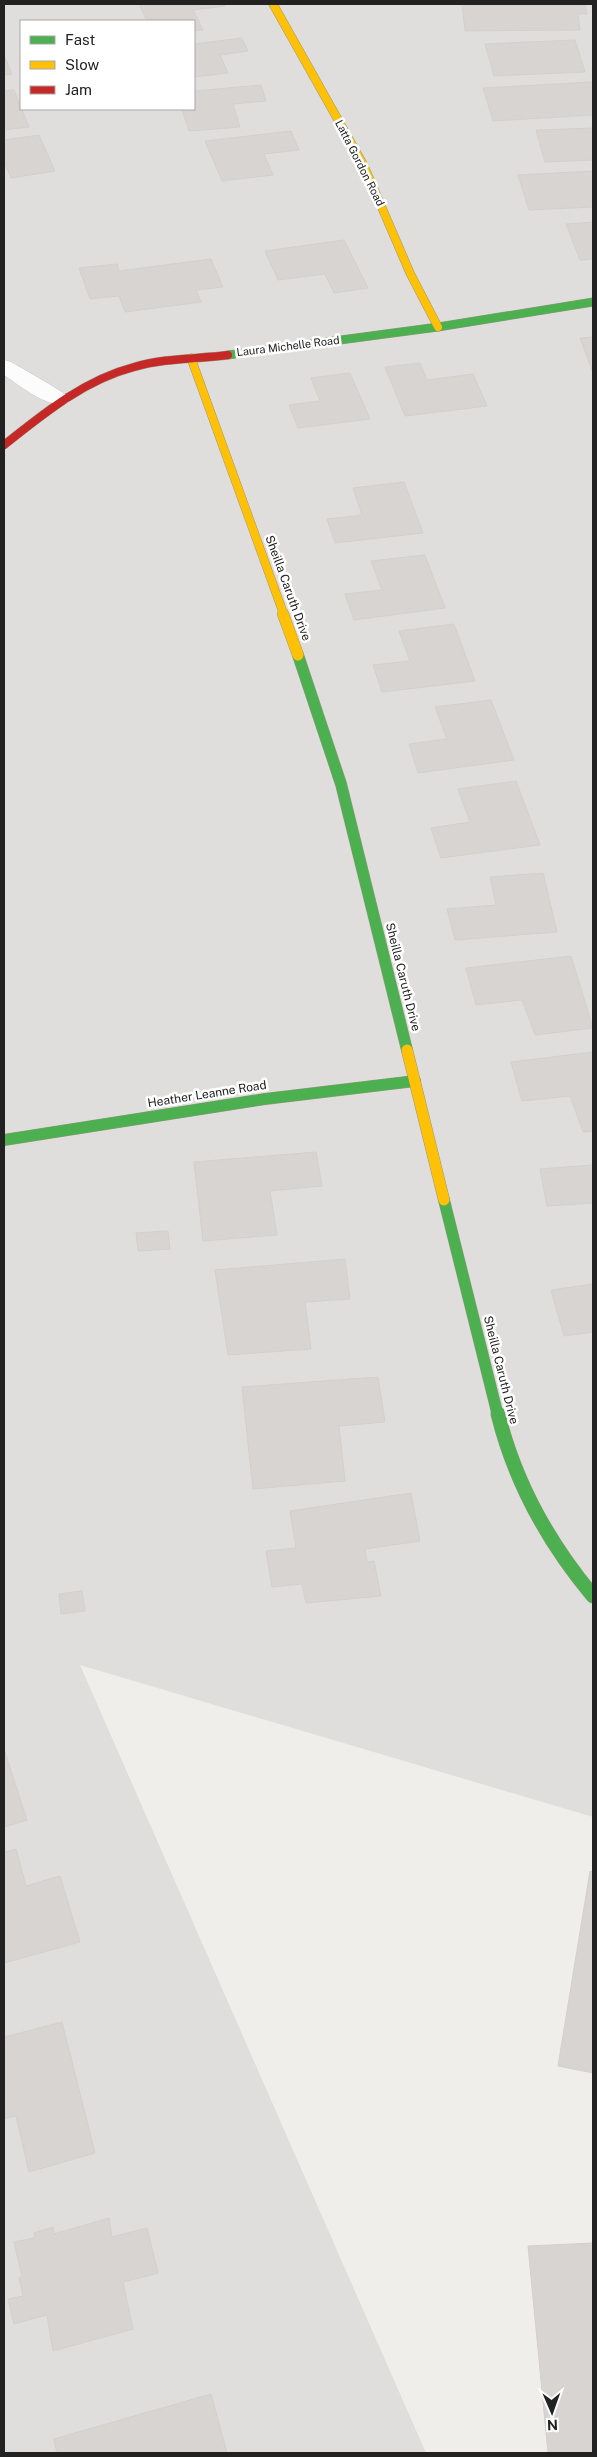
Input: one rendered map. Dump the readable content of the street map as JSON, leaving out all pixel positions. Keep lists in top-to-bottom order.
{
  "streets": {
    "street": [
      "Latta Gordon Road",
      "Laura Michelle Road",
      "Sheilla Caruth Drive",
      "Heather Leanne Road"
    ]
  },
  "crossings": [
    ["Latta Gordon Road", "Laura Michelle Road"],
    ["Laura Michelle Road", "Sheilla Caruth Drive"],
    ["Sheilla Caruth Drive", "Heather Leanne Road"]
  ],
  "legend": ["Fast", "Slow", "Jam"],
  "north": "bottom"
}
